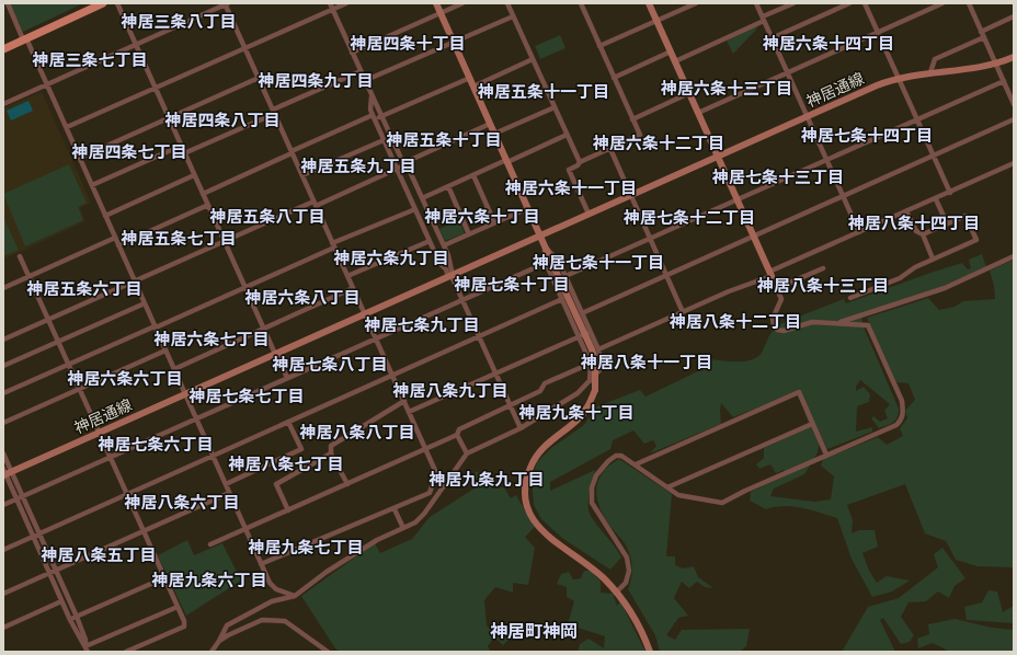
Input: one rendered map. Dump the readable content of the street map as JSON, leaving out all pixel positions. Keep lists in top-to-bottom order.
{
  "streets": {
    "street": ["神居通線"]
  },
  "districts": [
    "神居三条八丁目",
    "神居四条十丁目",
    "神居六条十四丁目",
    "神居三条七丁目",
    "神居四条九丁目",
    "神居六条十三丁目",
    "神居五条十一丁目",
    "神居四条八丁目",
    "神居七条十四丁目",
    "神居五条十丁目",
    "神居六条十二丁目",
    "神居四条七丁目",
    "神居五条九丁目",
    "神居七条十三丁目",
    "神居六条十一丁目",
    "神居五条八丁目",
    "神居六条十丁目",
    "神居七条十二丁目",
    "神居八条十四丁目",
    "神居五条七丁目",
    "神居六条九丁目",
    "神居七条十一丁目",
    "神居七条十丁目",
    "神居八条十三丁目",
    "神居五条六丁目",
    "神居六条八丁目",
    "神居八条十二丁目",
    "神居七条九丁目",
    "神居六条七丁目",
    "神居八条十一丁目",
    "神居七条八丁目",
    "神居六条六丁目",
    "神居八条九丁目",
    "神居七条七丁目",
    "神居九条十丁目",
    "神居八条八丁目",
    "神居七条六丁目",
    "神居八条七丁目",
    "神居九条九丁目",
    "神居八条六丁目",
    "神居九条七丁目",
    "神居八条五丁目",
    "神居九条六丁目",
    "神居町神岡"
  ]
}
